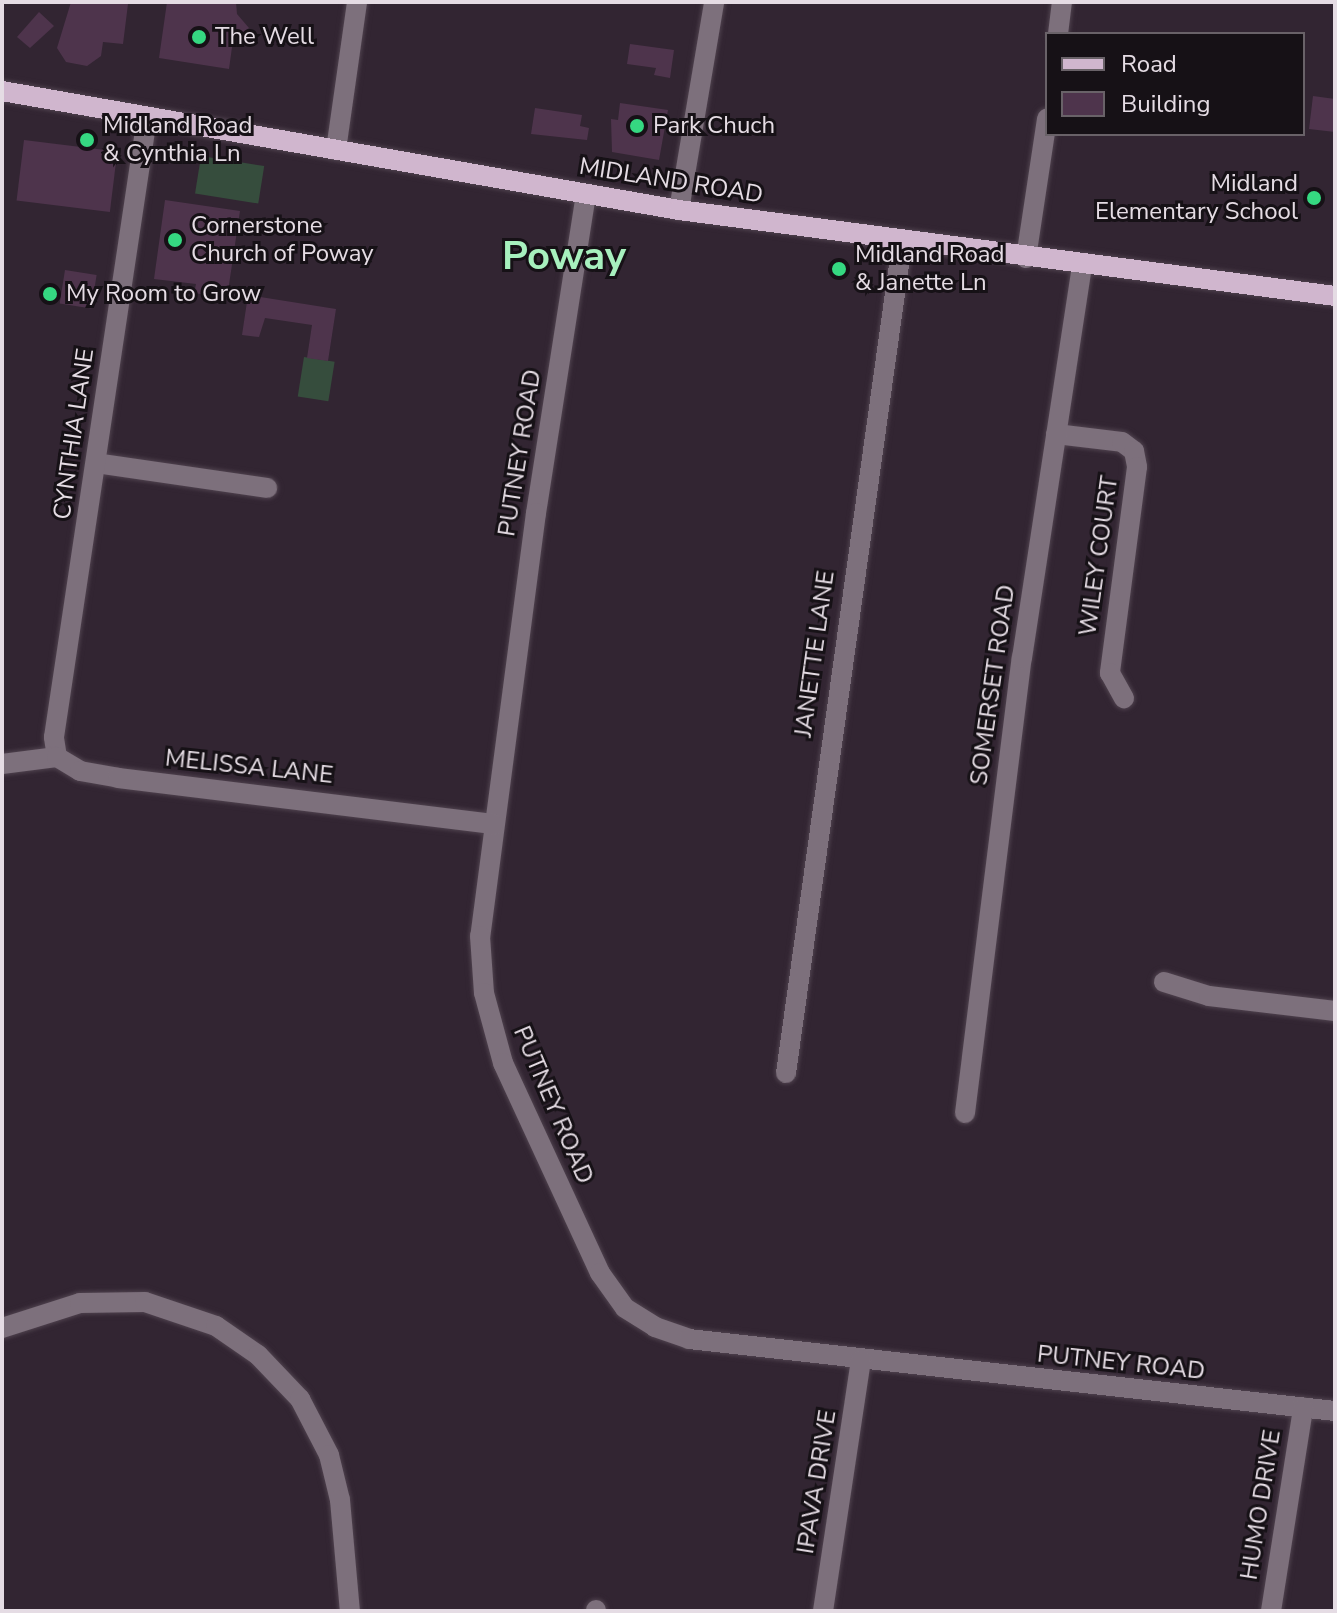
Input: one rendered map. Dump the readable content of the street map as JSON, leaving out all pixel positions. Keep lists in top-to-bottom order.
{
  "streets": {
    "main road": ["MIDLAND ROAD"],
    "street": [
      "CYNTHIA LANE",
      "PUTNEY ROAD",
      "WILEY COURT",
      "JANETTE LANE",
      "SOMERSET ROAD",
      "MELISSA LANE",
      "IPAVA DRIVE",
      "HUMO DRIVE"
    ]
  },
  "crossings": [
    ["MIDLAND ROAD", "CYNTHIA LANE"],
    ["MIDLAND ROAD", "PUTNEY ROAD"],
    ["MIDLAND ROAD", "JANETTE LANE"],
    ["MIDLAND ROAD", "SOMERSET ROAD"],
    ["CYNTHIA LANE", "MELISSA LANE"],
    ["PUTNEY ROAD", "MELISSA LANE"],
    ["PUTNEY ROAD", "IPAVA DRIVE"],
    ["PUTNEY ROAD", "HUMO DRIVE"],
    ["WILEY COURT", "SOMERSET ROAD"]
  ],
  "districts": ["Poway"],
  "places": [
    "The Well",
    "Park Chuch",
    "Midland Road & Cynthia Ln",
    "Midland Elementary School",
    "Cornerstone Church of Poway",
    "Midland Road & Janette Ln",
    "My Room to Grow"
  ],
  "legend": ["Road", "Building"]
}
